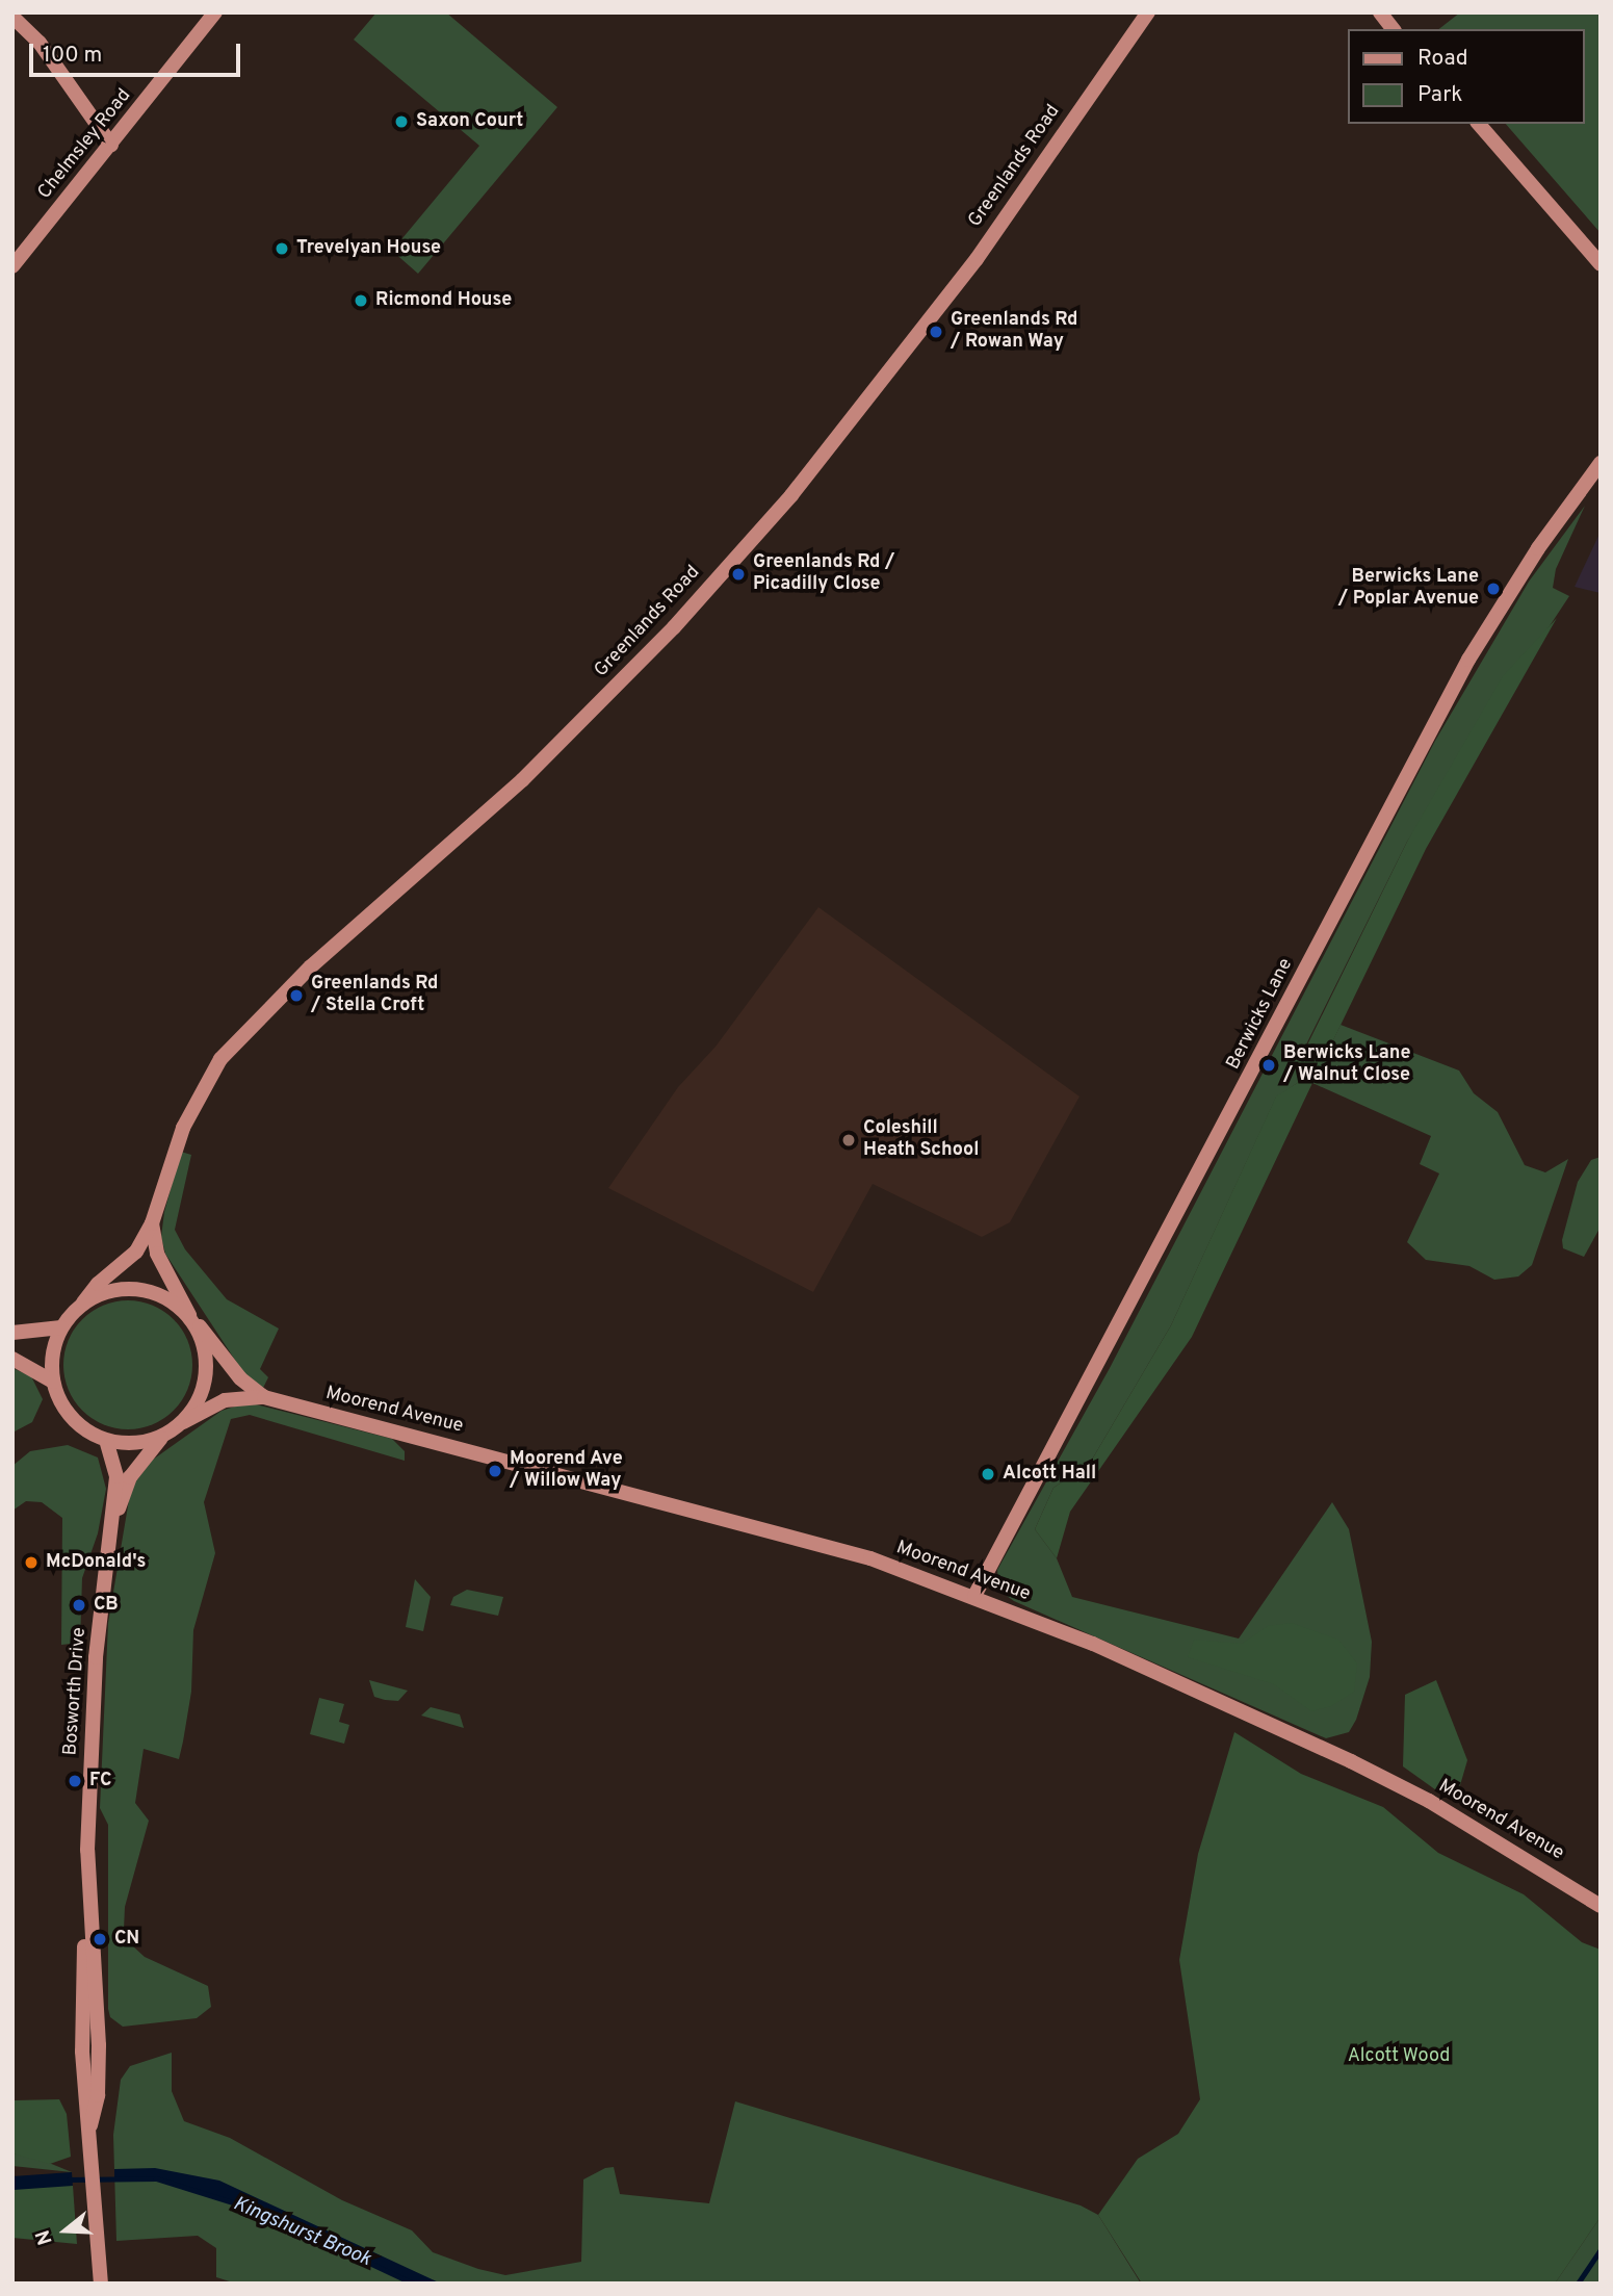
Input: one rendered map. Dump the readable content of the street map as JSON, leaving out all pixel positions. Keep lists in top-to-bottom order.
{
  "streets": {
    "street": [
      "Chelmsley Road",
      "Greenlands Road",
      "Berwicks Lane",
      "Moorend Avenue",
      "Bosworth Drive"
    ]
  },
  "crossings": [
    ["Greenlands Road", "Moorend Avenue"],
    ["Greenlands Road", "Bosworth Drive"],
    ["Berwicks Lane", "Moorend Avenue"],
    ["Moorend Avenue", "Bosworth Drive"]
  ],
  "water": ["Kingshurst Brook"],
  "parks": ["Alcott Wood"],
  "places": [
    "Saxon Court",
    "Trevelyan House",
    "Ricmond House",
    "Greenlands Rd / Rowan Way",
    "Greenlands Rd / Picadilly Close",
    "Berwicks Lane / Poplar Avenue",
    "Greenlands Rd / Stella Croft",
    "Berwicks Lane / Walnut Close",
    "Coleshill Heath School",
    "Moorend Ave / Willow Way",
    "Alcott Hall",
    "McDonald's",
    "CB",
    "FC",
    "CN"
  ],
  "legend": ["Road", "Park"],
  "scale_bar": "100 m",
  "north": "left"
}
